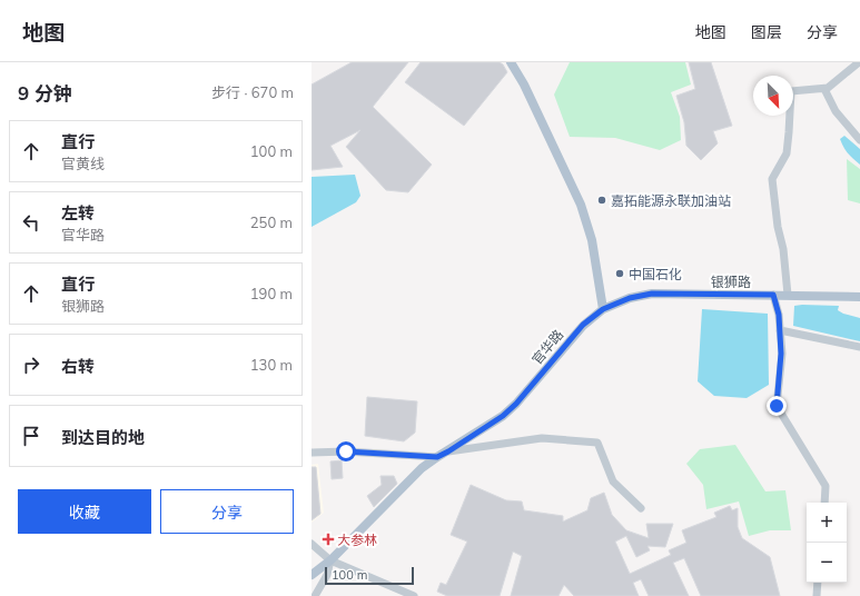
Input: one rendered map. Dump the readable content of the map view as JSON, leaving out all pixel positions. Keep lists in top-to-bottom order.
{
  "streets": {
    "main road": ["银狮路", "官华路"]
  },
  "crossings": [
    ["银狮路", "官华路"]
  ],
  "places": {
    "other": ["嘉拓能源永联加油站", "中国石化"],
    "health": ["大参林"]
  },
  "scale_bar": "100 m",
  "north": "bottom right",
  "page": {
    "header": "地图",
    "nav": ["地图", "图层", "分享"],
    "heading": ["9 分钟", "步行 · 670 m"],
    "list": [
      ["直行", "官黄线", "100 m"],
      ["左转", "官华路", "250 m"],
      ["直行", "银狮路", "190 m"],
      ["右转", "130 m"],
      "到达目的地"
    ],
    "buttons": ["收藏", "分享"],
    "map_buttons": ["+", "−"],
    "scale": "100 m"
  }
}
